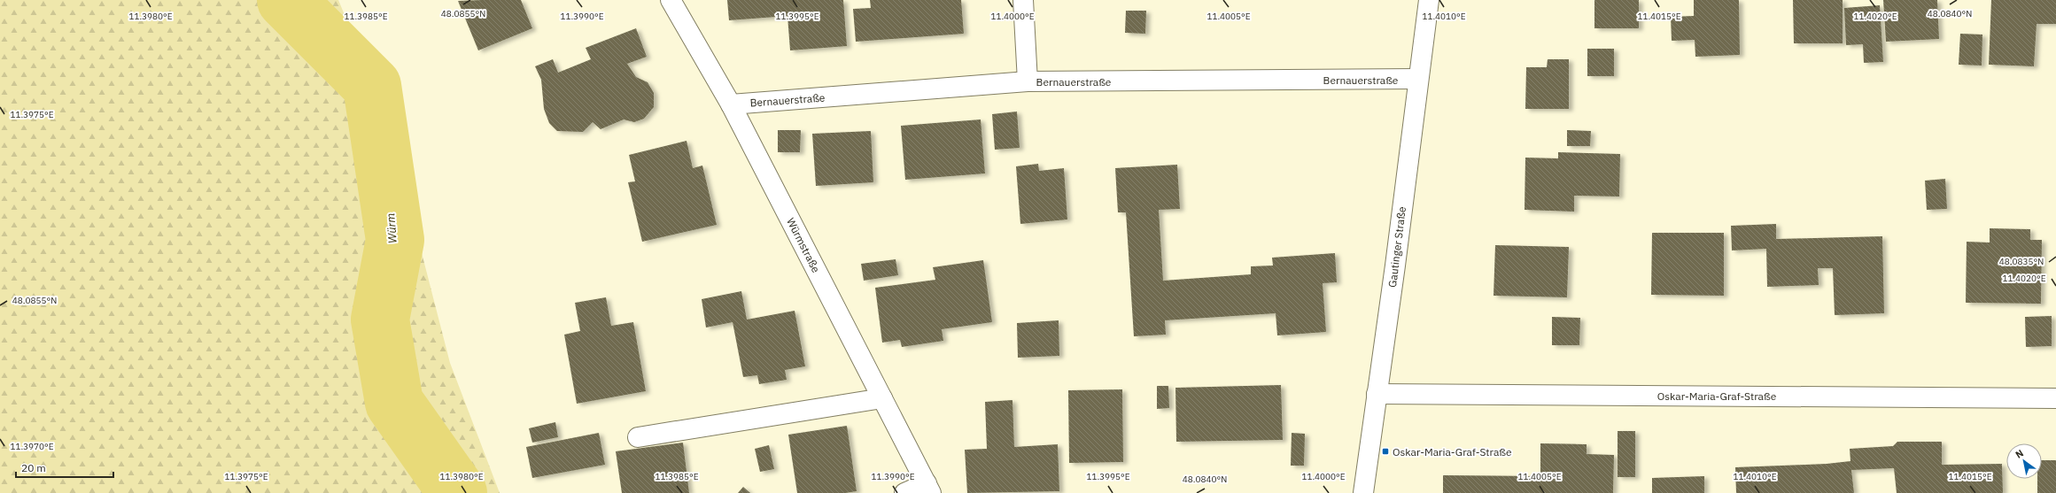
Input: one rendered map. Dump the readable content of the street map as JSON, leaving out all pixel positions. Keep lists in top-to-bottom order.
{
  "streets": {
    "street": [
      "Bernauerstraße",
      "Würmstraße",
      "Gautinger Straße",
      "Oskar-Maria-Graf-Straße"
    ]
  },
  "crossings": [
    ["Bernauerstraße", "Würmstraße"],
    ["Bernauerstraße", "Gautinger Straße"],
    ["Gautinger Straße", "Oskar-Maria-Graf-Straße"]
  ],
  "water": ["Würm"],
  "places": {
    "transit": ["Oskar-Maria-Graf-Straße"]
  },
  "scale_bar": "20 m",
  "north": "top left",
  "coordinates": [
    "48.0855°N",
    "48.0840°N",
    "11.4020°E",
    "11.3980°E",
    "11.3985°E",
    "11.3990°E",
    "11.3995°E",
    "11.4000°E",
    "11.4005°E",
    "11.4010°E",
    "11.4015°E",
    "11.3975°E",
    "48.0835°N",
    "11.3970°E"
  ]
}
